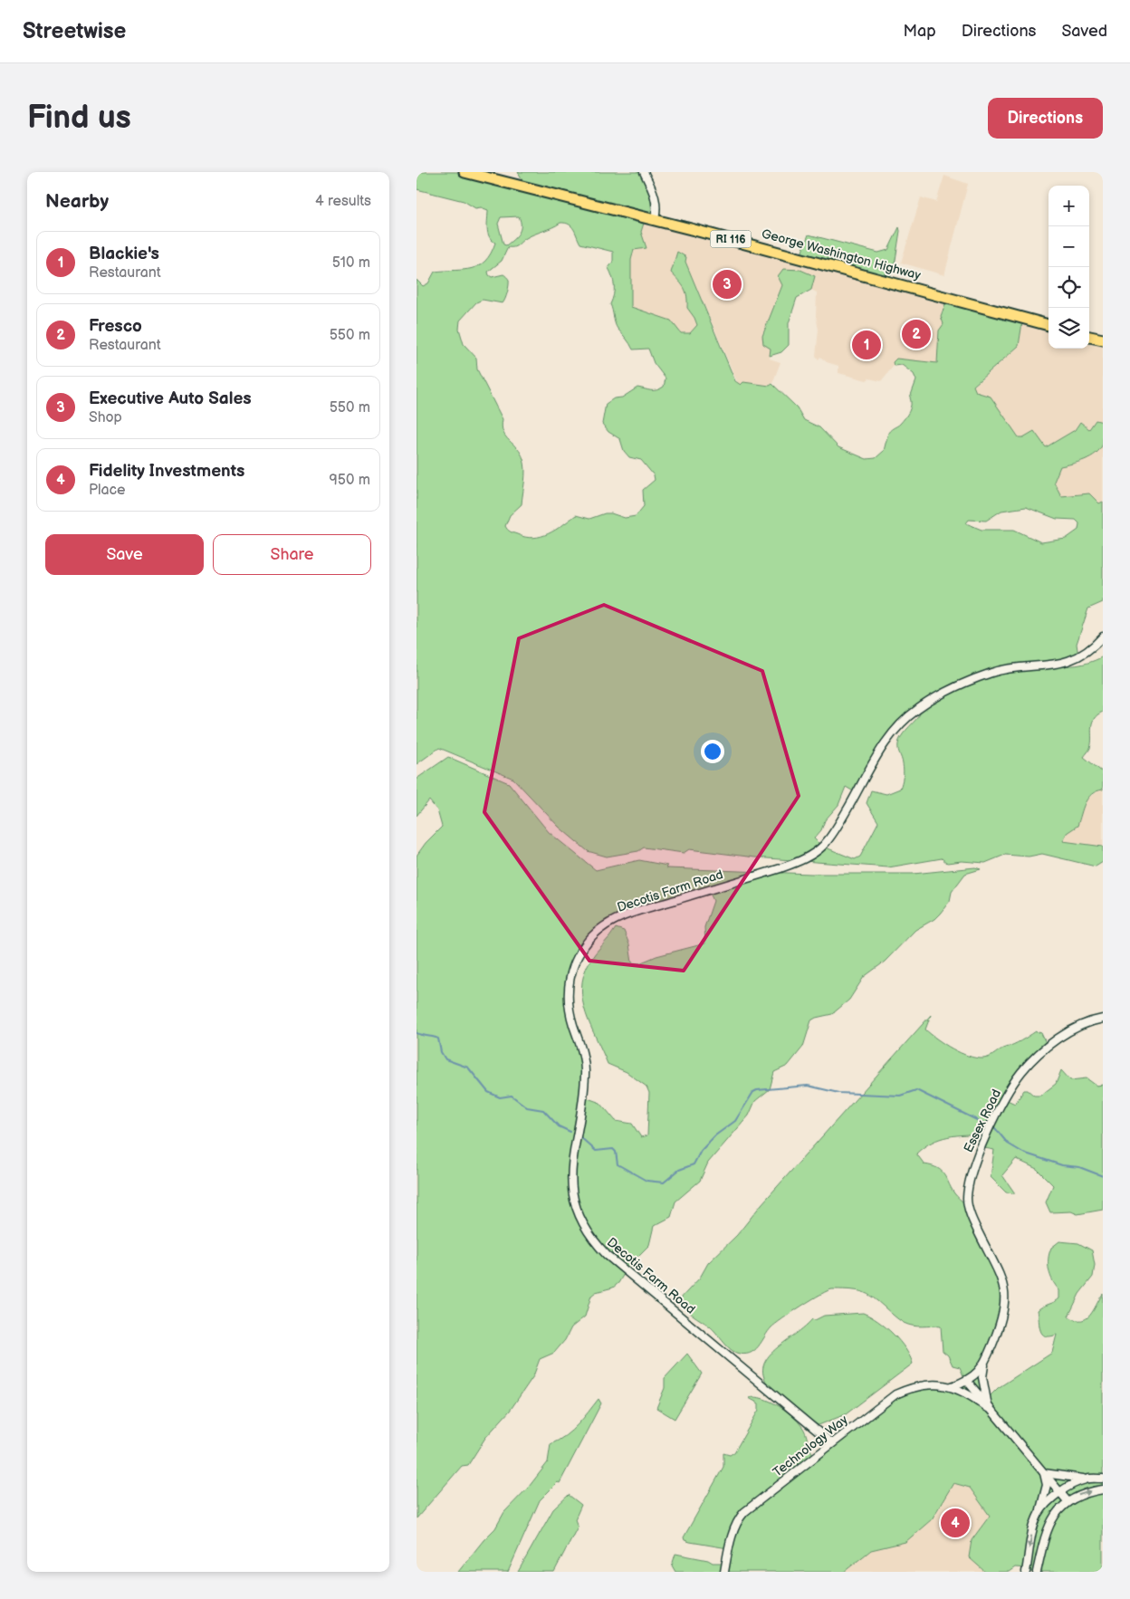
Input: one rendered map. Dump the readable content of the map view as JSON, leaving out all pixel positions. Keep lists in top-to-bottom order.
{
  "streets": {
    "main road": ["RI 116", "George Washington Highway"],
    "street": ["Decotis Farm Road", "Essex Road", "Technology Way"]
  },
  "crossings": [
    ["Decotis Farm Road", "Technology Way"],
    ["Essex Road", "Technology Way"]
  ],
  "page": {
    "header": "Streetwise",
    "nav": ["Map", "Directions", "Saved"],
    "buttons": [
      "Directions",
      ["Save", "Share"]
    ],
    "title": "Find us",
    "heading": ["Nearby", "4 results"],
    "map_buttons": ["+", "−"],
    "list": [
      {
        "mark": "1",
        "name": "Blackie's",
        "note": "Restaurant",
        "value": "510 m"
      },
      {
        "mark": "2",
        "name": "Fresco",
        "note": "Restaurant",
        "value": "550 m"
      },
      {
        "mark": "3",
        "name": "Executive Auto Sales",
        "note": "Shop",
        "value": "550 m"
      },
      {
        "mark": "4",
        "name": "Fidelity Investments",
        "note": "Place",
        "value": "950 m"
      }
    ],
    "pins": [
      "3",
      "2",
      "1",
      "4"
    ]
  }
}
